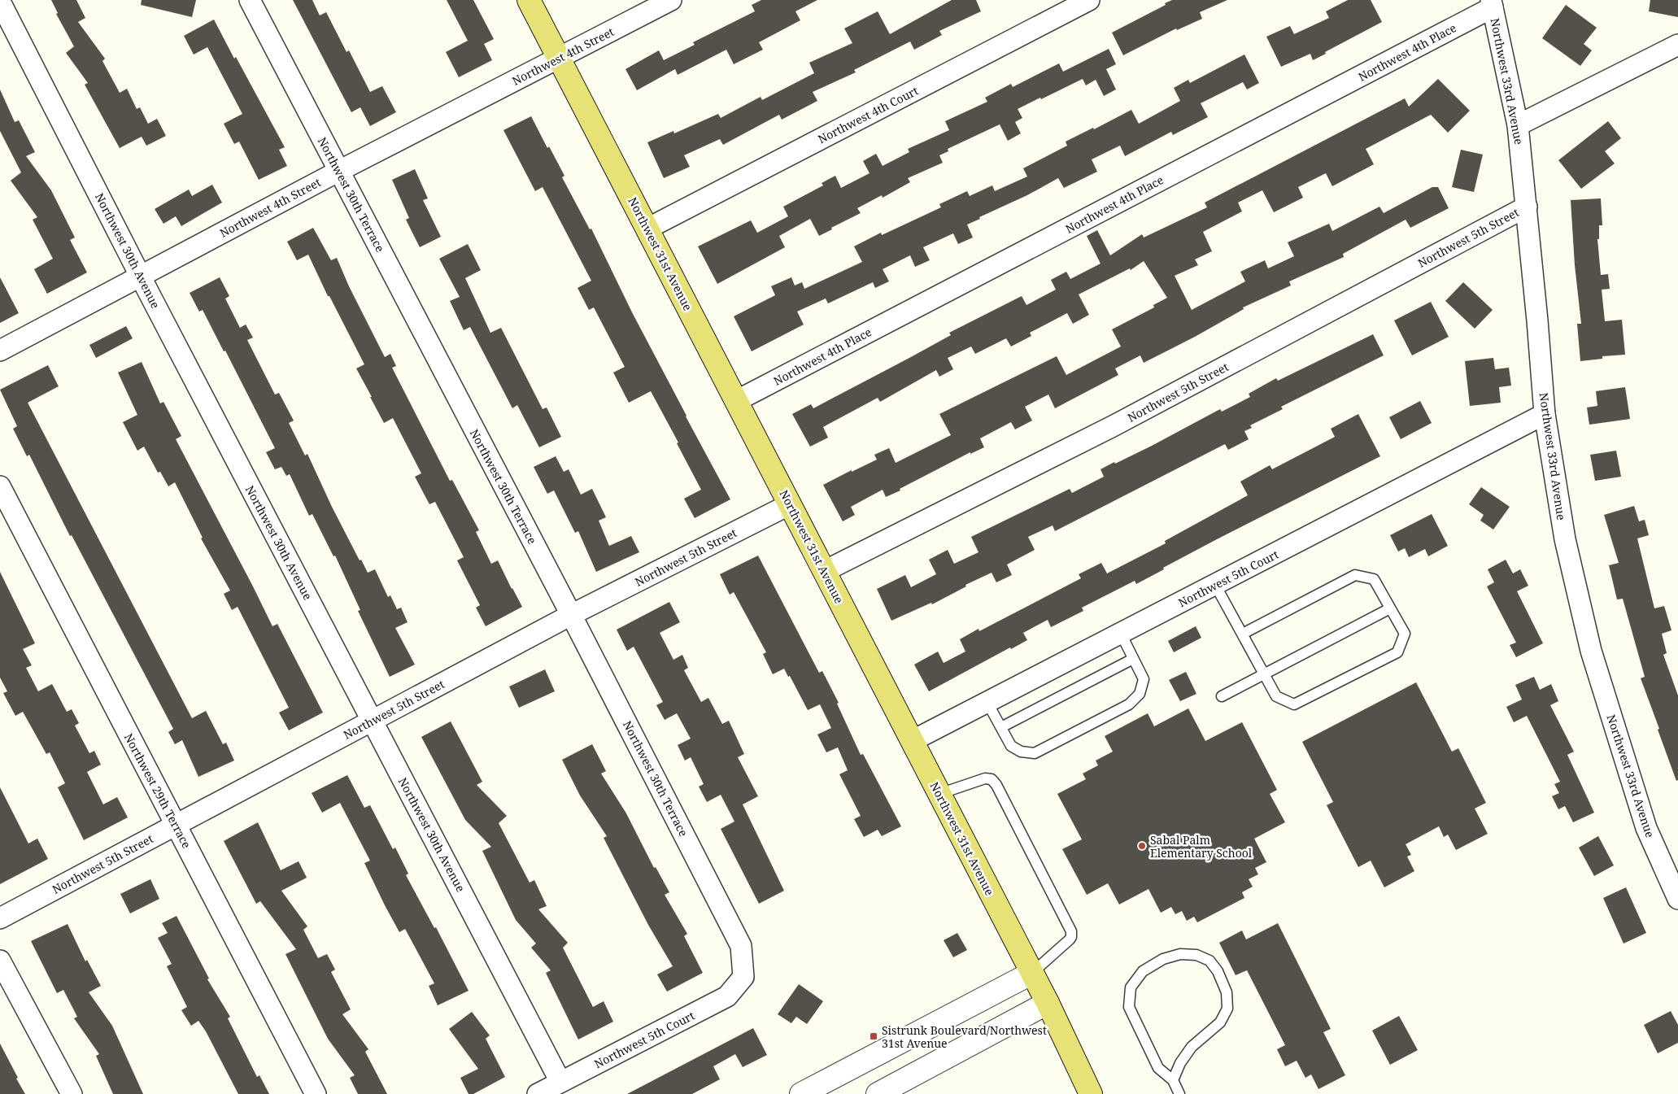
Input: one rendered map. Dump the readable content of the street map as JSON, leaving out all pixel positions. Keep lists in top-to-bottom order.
{
  "streets": {
    "main road": ["Northwest 31st Avenue"],
    "street": [
      "Northwest 4th Place",
      "Northwest 4th Street",
      "Northwest 33rd Avenue",
      "Northwest 4th Court",
      "Northwest 30th Terrace",
      "Northwest 5th Street",
      "Northwest 30th Avenue",
      "Northwest 5th Court",
      "Northwest 29th Terrace"
    ]
  },
  "crossings": [
    ["Northwest 4th Place", "Northwest 33rd Avenue"],
    ["Northwest 4th Place", "Northwest 31st Avenue"],
    ["Northwest 4th Street", "Northwest 30th Terrace"],
    ["Northwest 4th Street", "Northwest 30th Avenue"],
    ["Northwest 4th Street", "Northwest 31st Avenue"],
    ["Northwest 33rd Avenue", "Northwest 5th Street"],
    ["Northwest 33rd Avenue", "Northwest 5th Court"],
    ["Northwest 4th Court", "Northwest 31st Avenue"],
    ["Northwest 30th Terrace", "Northwest 5th Street"],
    ["Northwest 30th Terrace", "Northwest 5th Court"],
    ["Northwest 5th Street", "Northwest 30th Avenue"],
    ["Northwest 5th Street", "Northwest 31st Avenue"],
    ["Northwest 5th Street", "Northwest 29th Terrace"],
    ["Northwest 30th Avenue", "Northwest 5th Court"],
    ["Northwest 31st Avenue", "Northwest 5th Court"]
  ],
  "places": {
    "other": ["Sabal Palm Elementary School"],
    "transit": ["Sistrunk Boulevard/Northwest 31st Avenue"]
  }
}
